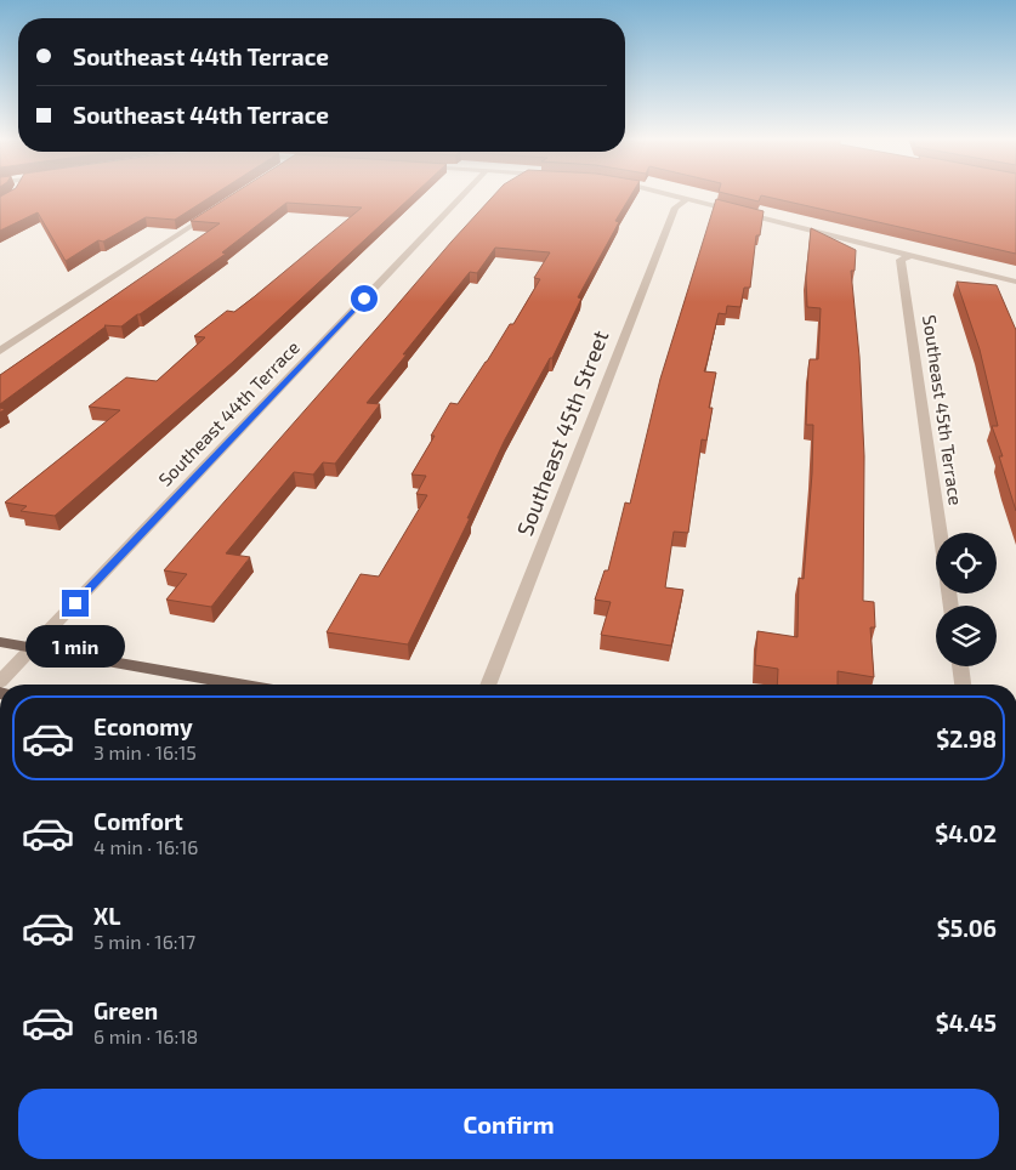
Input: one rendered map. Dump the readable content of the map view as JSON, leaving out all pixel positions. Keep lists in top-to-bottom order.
{
  "streets": {
    "street": ["Southeast 45th Terrace", "Southeast 44th Terrace", "Southeast 45th Street"]
  },
  "page": {
    "banner": ["Southeast 44th Terrace", "Southeast 44th Terrace"],
    "bubble": "1 min",
    "list": [
      {
        "name": "Economy",
        "note": "3 min · 16:15",
        "value": "$2.98"
      },
      {
        "name": "Comfort",
        "note": "4 min · 16:16",
        "value": "$4.02"
      },
      {
        "name": "XL",
        "note": "5 min · 16:17",
        "value": "$5.06"
      },
      {
        "name": "Green",
        "note": "6 min · 16:18",
        "value": "$4.45"
      }
    ],
    "buttons": "Confirm"
  }
}
